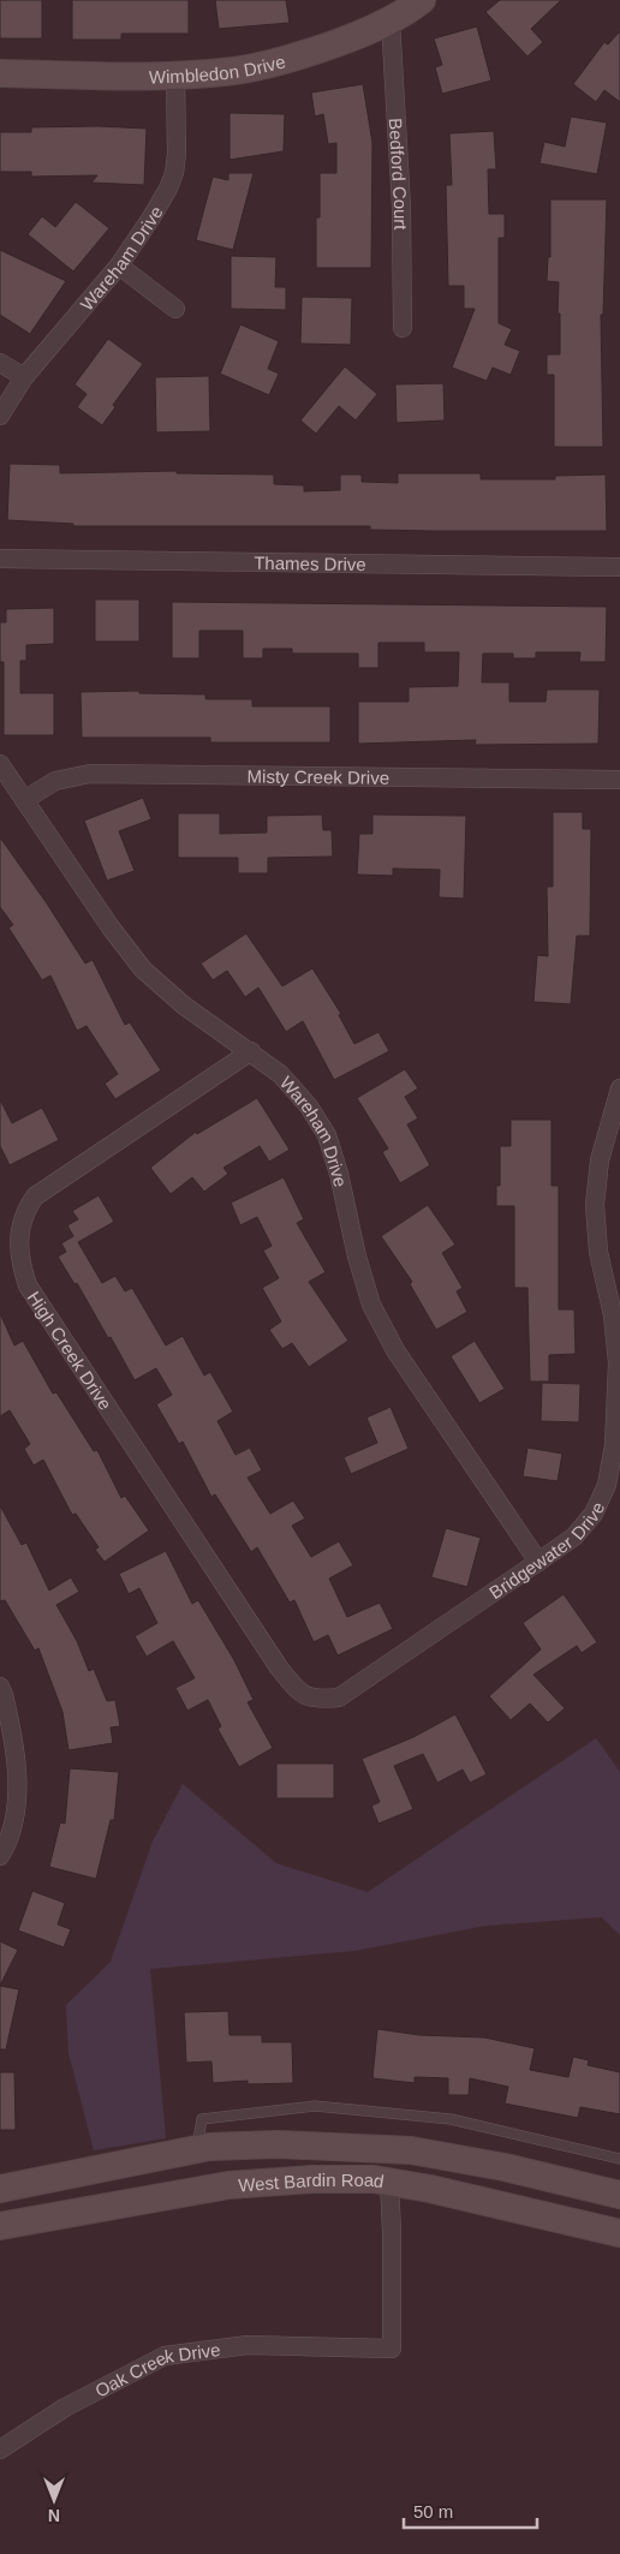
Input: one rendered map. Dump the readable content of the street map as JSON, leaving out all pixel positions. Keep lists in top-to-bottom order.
{
  "streets": {
    "main road": ["Wimbledon Drive", "West Bardin Road"],
    "street": [
      "Bedford Court",
      "Wareham Drive",
      "Thames Drive",
      "Misty Creek Drive",
      "High Creek Drive",
      "Bridgewater Drive",
      "Oak Creek Drive"
    ]
  },
  "crossings": [
    ["Wimbledon Drive", "Bedford Court"],
    ["Wimbledon Drive", "Wareham Drive"],
    ["Wareham Drive", "Misty Creek Drive"],
    ["Wareham Drive", "High Creek Drive"],
    ["Wareham Drive", "Bridgewater Drive"],
    ["High Creek Drive", "Bridgewater Drive"],
    ["West Bardin Road", "Oak Creek Drive"]
  ],
  "scale_bar": "50 m",
  "north": "bottom"
}
